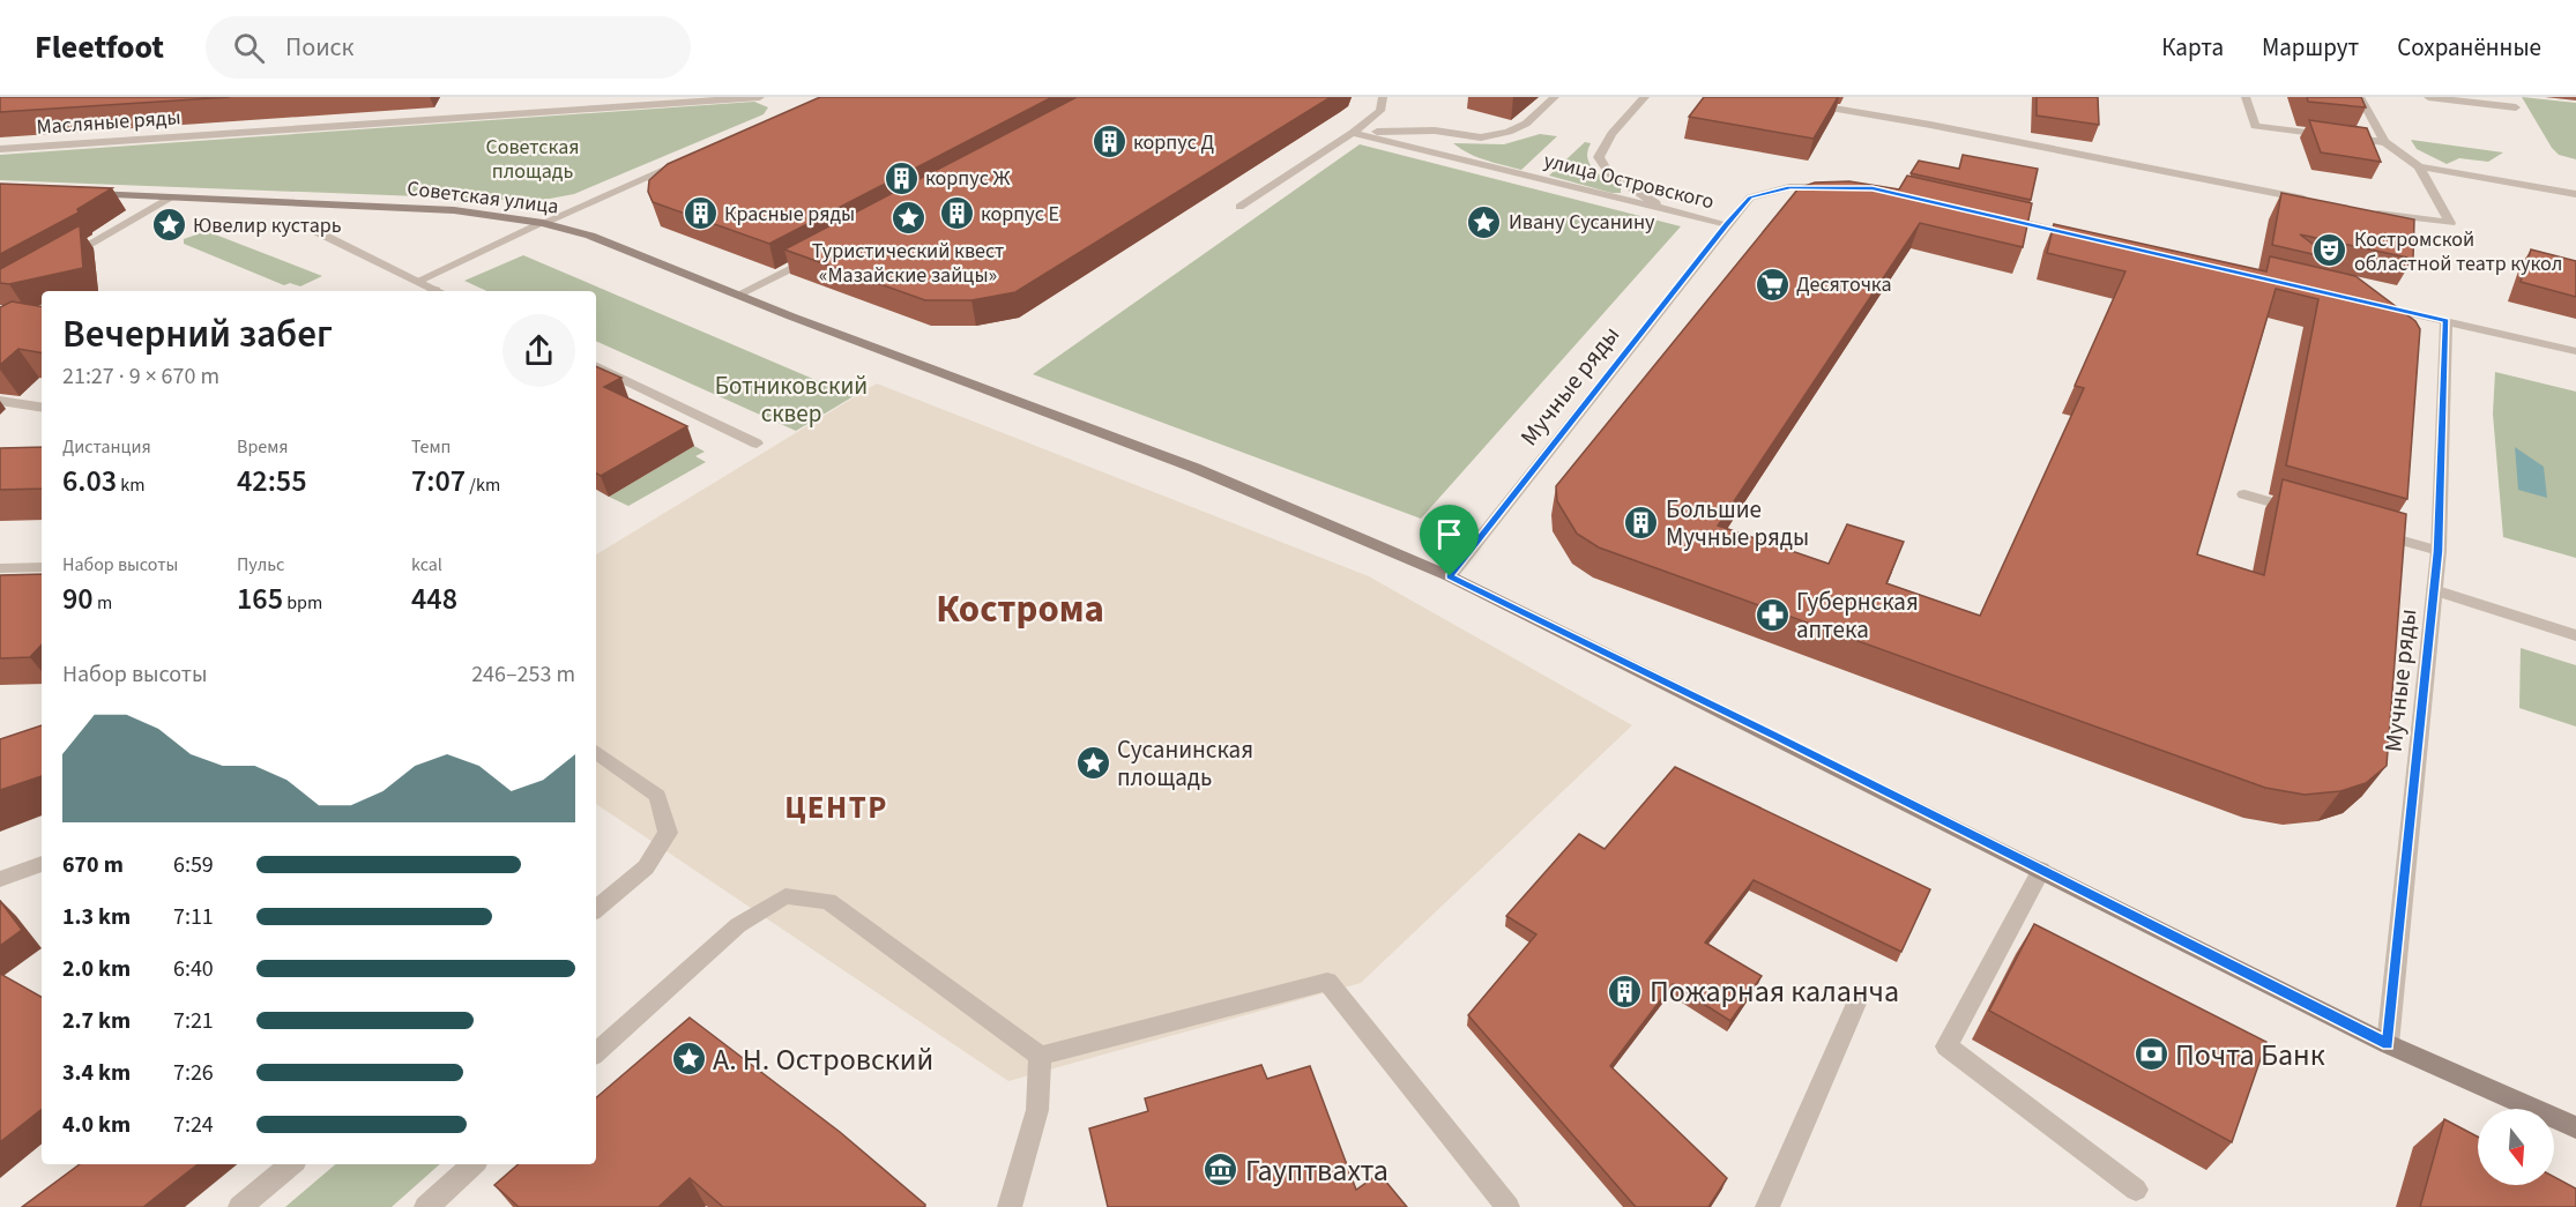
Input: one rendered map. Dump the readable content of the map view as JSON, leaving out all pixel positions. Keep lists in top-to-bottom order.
{
  "streets": {
    "main road": ["Советская улица"],
    "street": ["Масляные ряды", "улица Островского", "Мучные ряды"]
  },
  "crossings": [
    ["улица Островского", "Мучные ряды"],
    ["Советская улица", "Мучные ряды"]
  ],
  "districts": ["Кострома", "ЦЕНТР"],
  "parks": ["Советская площадь", "Ботниковский сквер"],
  "places": {
    "building": [
      "корпус Д",
      "корпус Ж",
      "Красные ряды",
      "корпус Е",
      "Большие Мучные ряды",
      "Пожарная каланча"
    ],
    "place": [
      "Туристический квест «Мазайские зайцы»",
      "Ивану Сусанину",
      "Ювелир кустарь",
      "Сусанинская площадь",
      "А. Н. Островский"
    ],
    "theatre": ["Костромской областной театр кукол"],
    "supermarket": ["Десяточка"],
    "pharmacy": ["Губернская аптека"],
    "bank": ["Почта Банк"],
    "museum": ["Гауптвахта"]
  },
  "north": "bottom",
  "page": {
    "header": "Fleetfoot",
    "search": "Поиск",
    "nav": ["Карта", "Маршрут", "Сохранённые"],
    "heading": ["Вечерний забег", "21:27 · 9 × 670 m"],
    "stats": [
      ["Дистанция", "6.03 km"],
      ["Время", "42:55"],
      ["Темп", "7:07 /km"],
      ["Набор высоты", "90 m"],
      ["Пульс", "165 bpm"],
      ["kcal", "448"]
    ],
    "chart": ["Набор высоты", "246–253 m"],
    "list": [
      {
        "name": "670 m",
        "note": "6:59"
      },
      {
        "name": "1.3 km",
        "note": "7:11"
      },
      {
        "name": "2.0 km",
        "note": "6:40"
      },
      {
        "name": "2.7 km",
        "note": "7:21"
      },
      {
        "name": "3.4 km",
        "note": "7:26"
      },
      {
        "name": "4.0 km",
        "note": "7:24"
      }
    ]
  }
}
